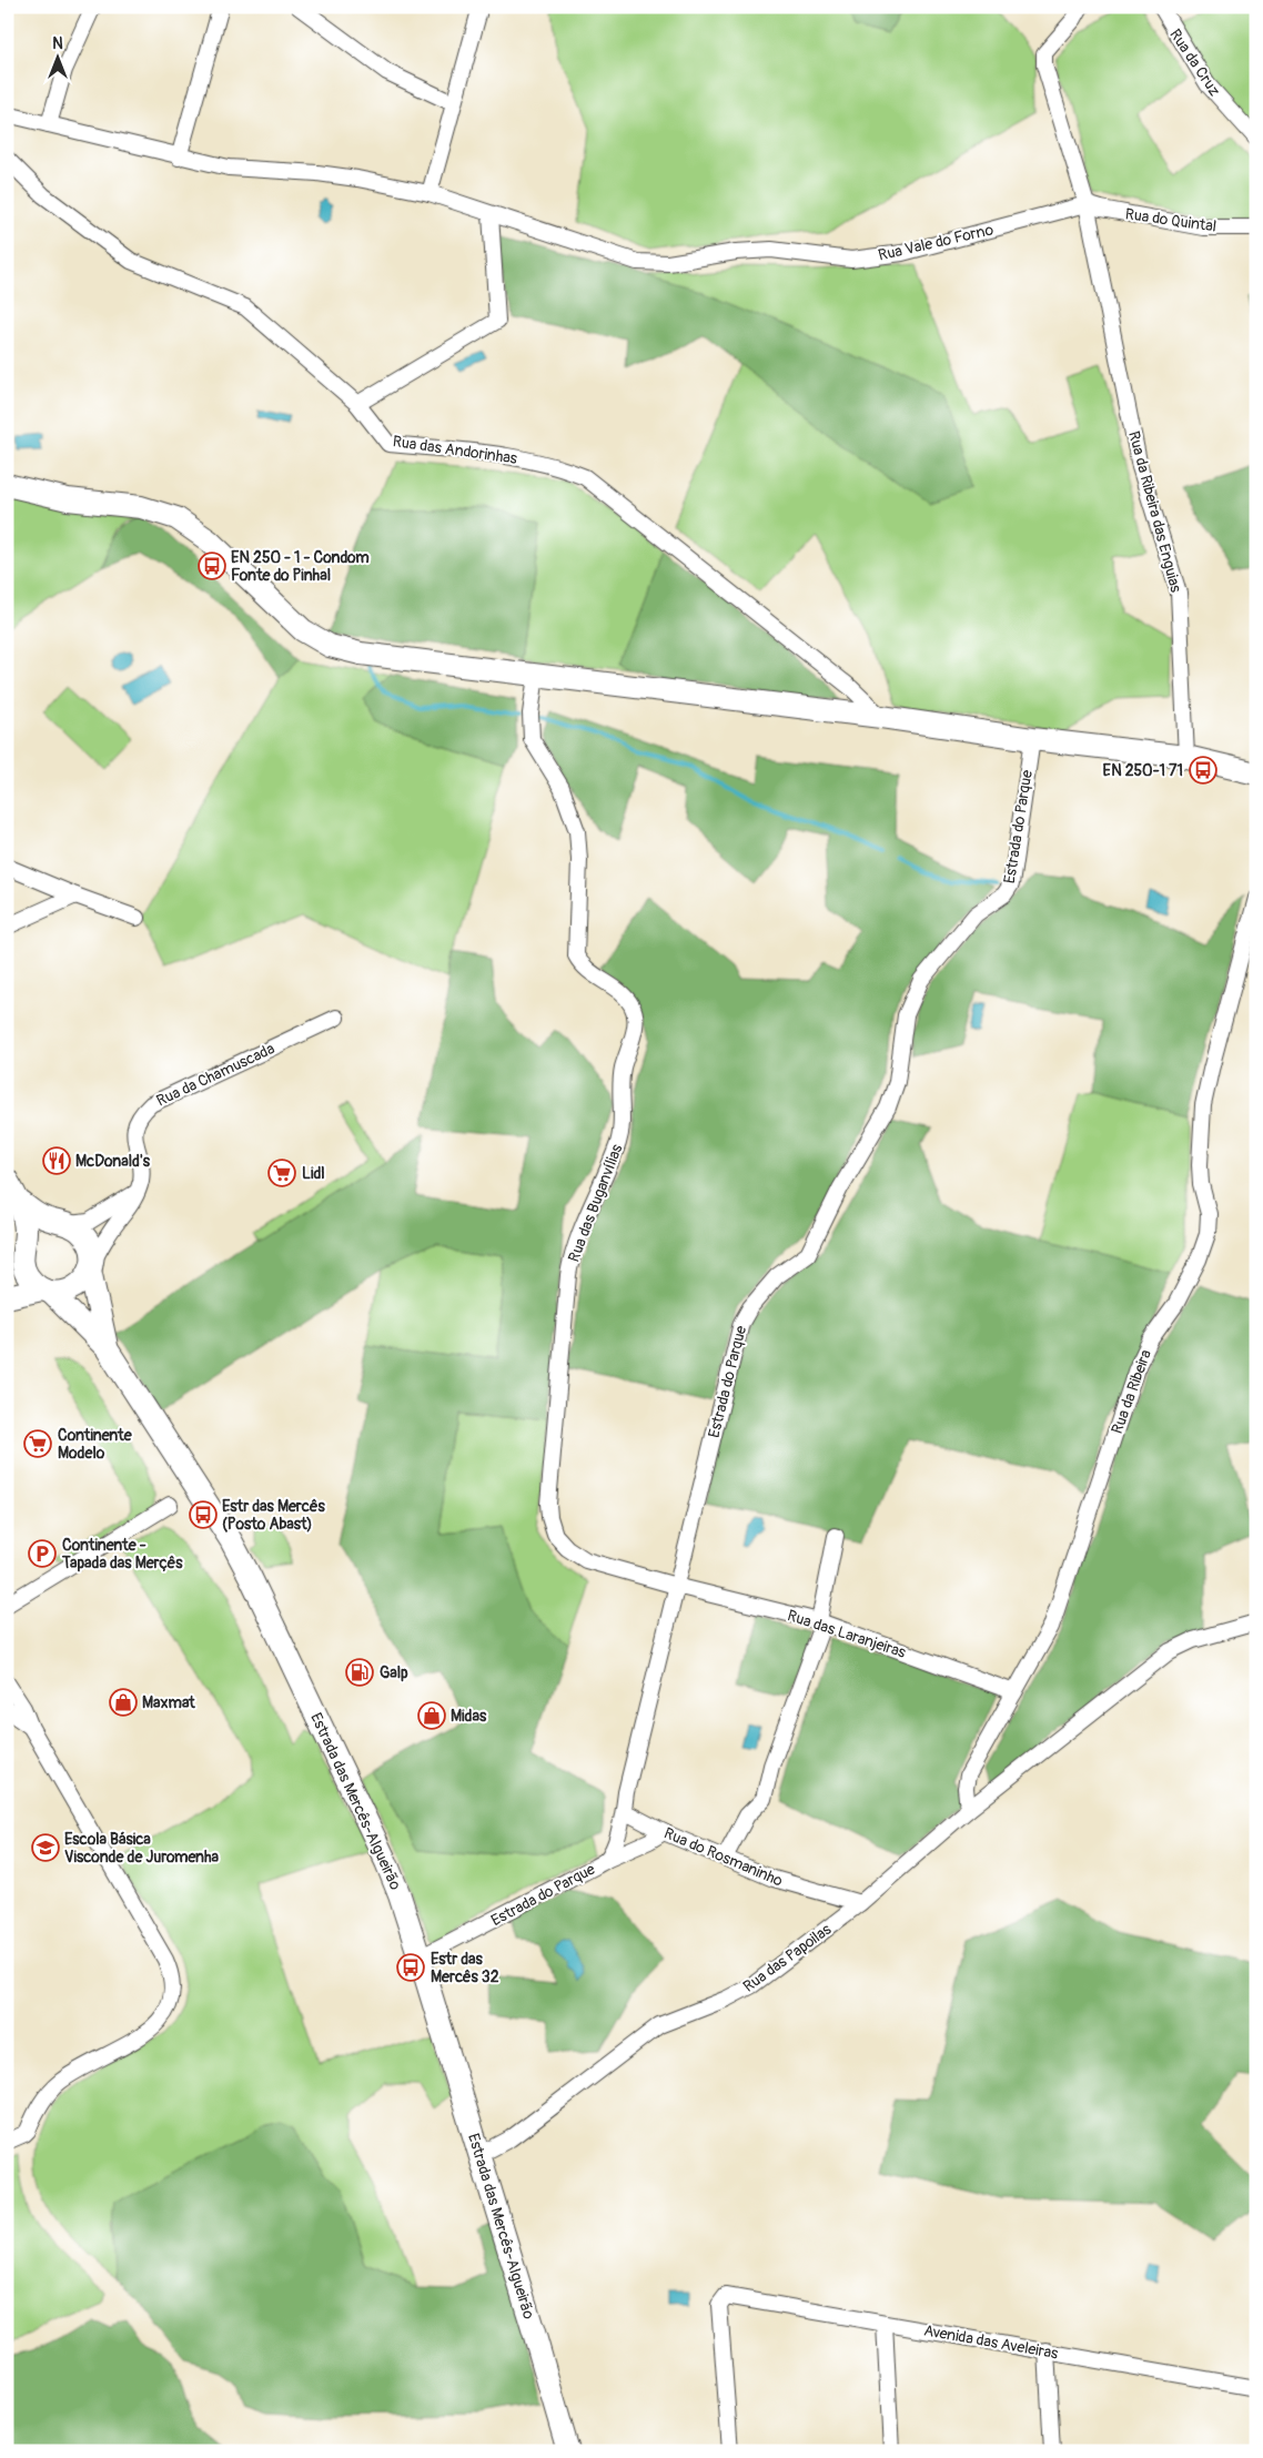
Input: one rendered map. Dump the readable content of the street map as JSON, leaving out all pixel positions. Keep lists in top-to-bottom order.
{
  "streets": {
    "street": [
      "Rua da Cruz",
      "Rua do Quintal",
      "Rua Vale do Forno",
      "Rua das Andorinhas",
      "Rua da Ribeira das Enguias",
      "Estrada do Parque",
      "Rua da Chamuscada",
      "Rua das Buganvílias",
      "Rua da Ribeira",
      "Rua das Laranjeiras",
      "Estrada das Mercês-Algueirão",
      "Rua do Rosmaninho",
      "Rua das Papoilas",
      "Avenida das Aveleiras"
    ]
  },
  "crossings": [
    ["Rua do Quintal", "Rua Vale do Forno"],
    ["Rua do Quintal", "Rua da Ribeira das Enguias"],
    ["Rua Vale do Forno", "Rua da Ribeira das Enguias"],
    ["Estrada do Parque", "Rua das Buganvílias"],
    ["Estrada do Parque", "Rua das Laranjeiras"],
    ["Estrada do Parque", "Estrada das Mercês-Algueirão"],
    ["Estrada do Parque", "Rua do Rosmaninho"],
    ["Rua da Chamuscada", "Estrada das Mercês-Algueirão"],
    ["Rua das Buganvílias", "Rua das Laranjeiras"],
    ["Rua da Ribeira", "Rua das Laranjeiras"],
    ["Rua da Ribeira", "Rua das Papoilas"],
    ["Estrada das Mercês-Algueirão", "Rua das Papoilas"],
    ["Rua do Rosmaninho", "Rua das Papoilas"]
  ],
  "places": {
    "bus stop": [
      "EN 250 - 1 - Condom Fonte do Pinhal",
      "EN 250-1 71",
      "Estr das Mercês (Posto Abast)",
      "Estr das Mercês 32"
    ],
    "restaurant": ["McDonald's"],
    "supermarket": ["Lidl", "Continente Modelo"],
    "parking": ["Continente - Tapada das Merçês"],
    "fuel station": ["Galp"],
    "shop": ["Maxmat", "Midas"],
    "school or university": ["Escola Básica Visconde de Juromenha"]
  },
  "north": "top"
}
